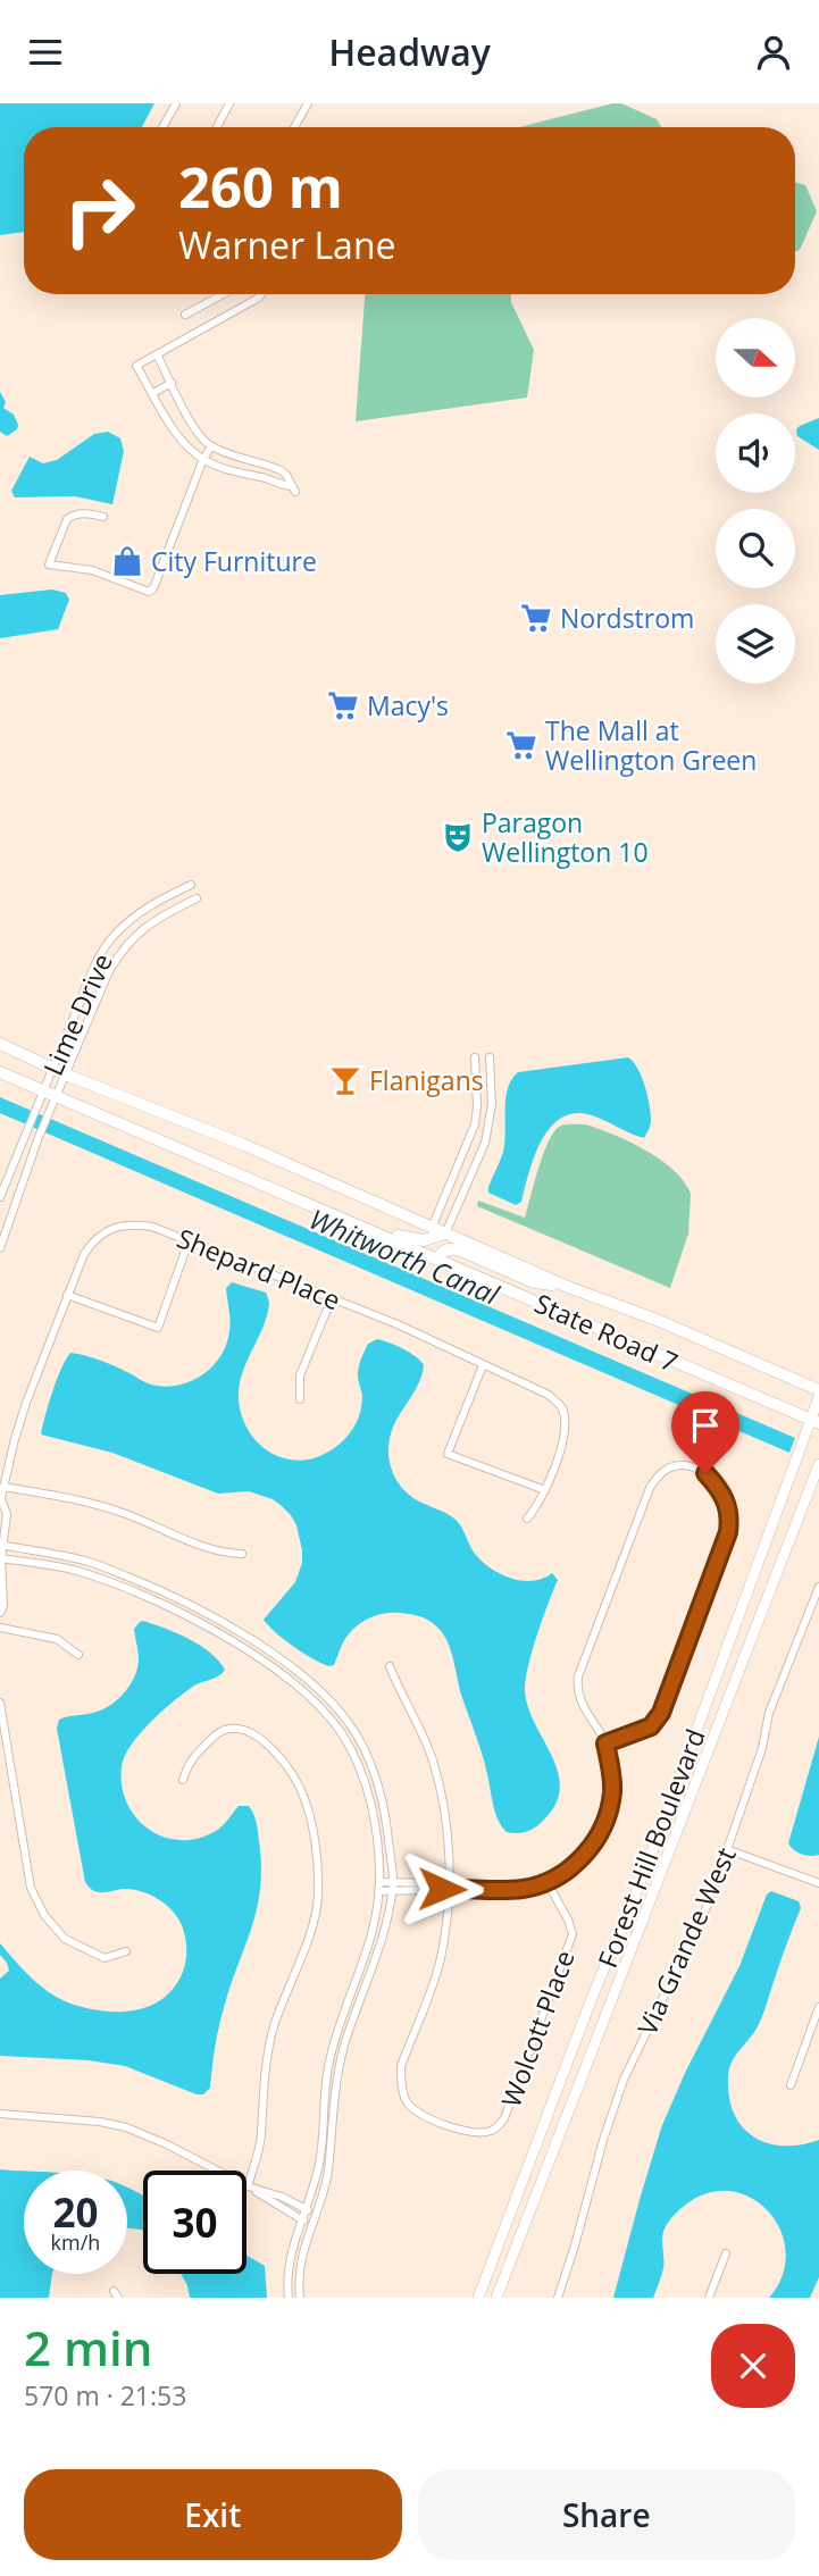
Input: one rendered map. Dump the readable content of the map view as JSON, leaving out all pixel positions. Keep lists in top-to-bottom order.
{
  "streets": {
    "main road": ["State Road 7", "Forest Hill Boulevard"],
    "street": [
      "Lime Drive",
      "Shepard Place",
      "Via Grande West",
      "Wolcott Place"
    ]
  },
  "crossings": [
    ["Lime Drive", "State Road 7"],
    ["State Road 7", "Forest Hill Boulevard"]
  ],
  "water": ["Whitworth Canal"],
  "places": {
    "shop": ["City Furniture"],
    "supermarket": ["Nordstrom", "Macy's", "The Mall at Wellington Green"],
    "theatre": ["Paragon Wellington 10"],
    "bar": ["Flanigans"]
  },
  "north": "right",
  "page": {
    "header": "Headway",
    "turn": ["260 m", "Warner Lane"],
    "speed": "20 km/h",
    "limit": "30",
    "heading": ["2 min", "570 m · 21:53"],
    "buttons": ["Exit", "Share"]
  }
}
